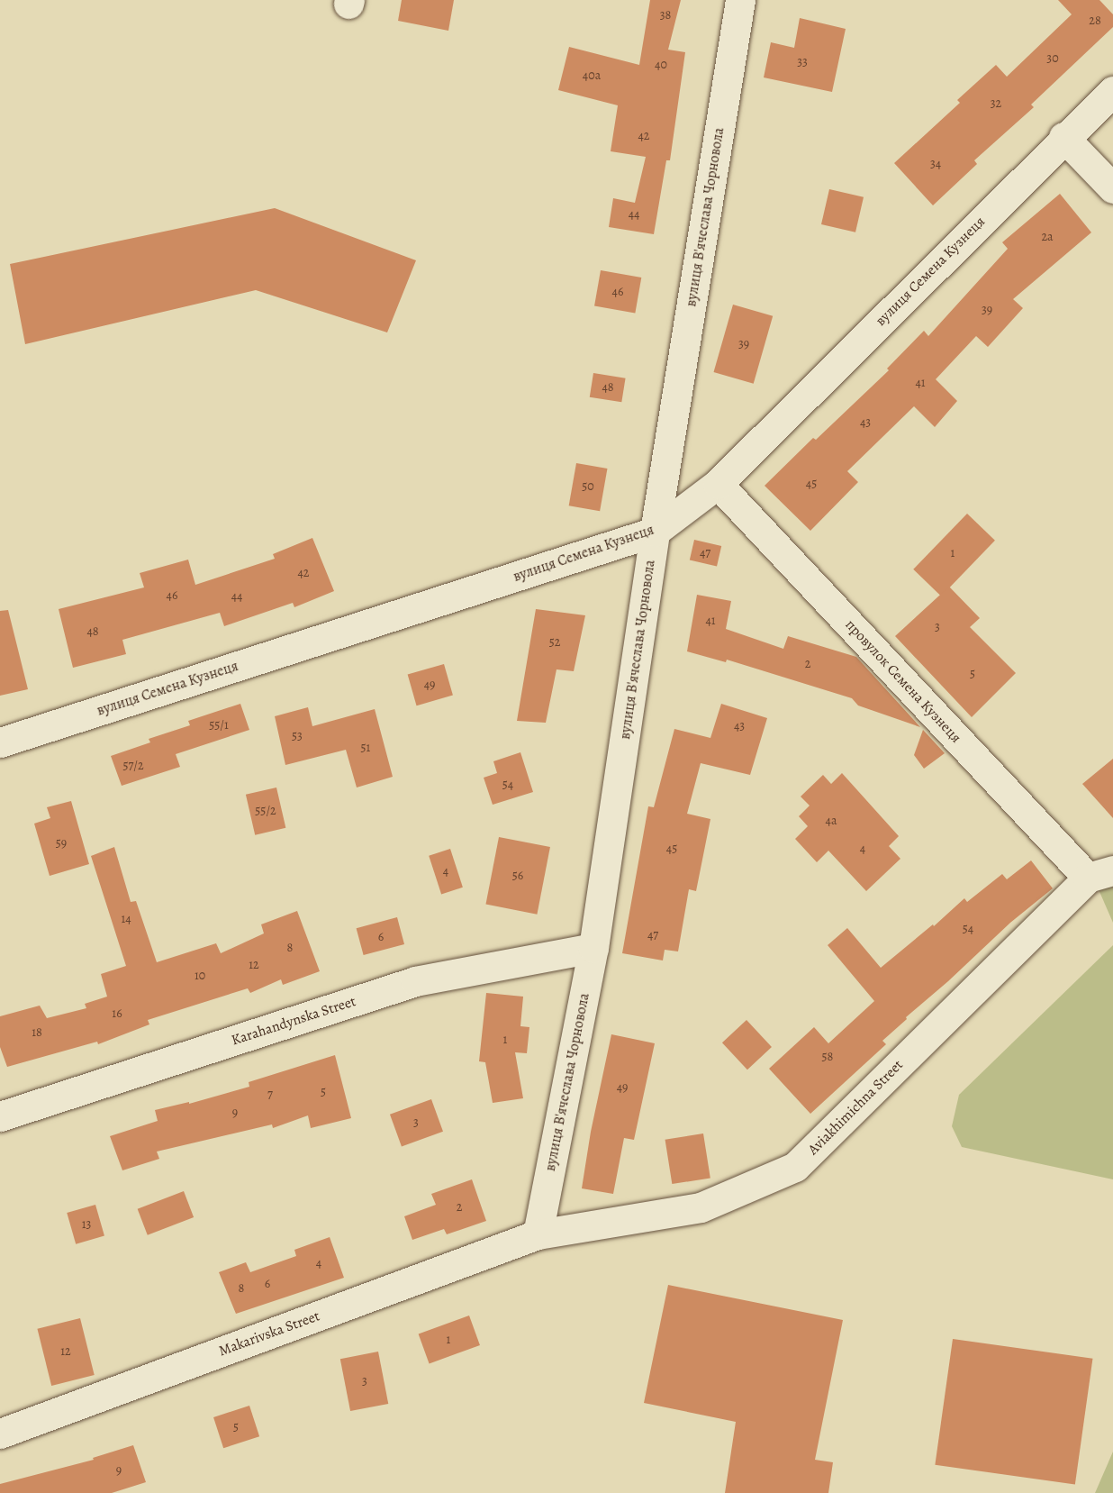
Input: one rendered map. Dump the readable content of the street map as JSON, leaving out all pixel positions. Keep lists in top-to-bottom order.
{
  "streets": {
    "street": [
      "вулиця В'ячеслава Чорновола",
      "вулиця Семена Кузнеця",
      "провулок Семена Кузнеця",
      "Karahandynska Street",
      "Aviakhimichna Street",
      "Makarivska Street"
    ]
  },
  "crossings": [
    ["вулиця В'ячеслава Чорновола", "вулиця Семена Кузнеця"],
    ["вулиця В'ячеслава Чорновола", "Karahandynska Street"],
    ["вулиця В'ячеслава Чорновола", "Aviakhimichna Street"],
    ["вулиця В'ячеслава Чорновола", "Makarivska Street"],
    ["вулиця Семена Кузнеця", "провулок Семена Кузнеця"],
    ["провулок Семена Кузнеця", "Aviakhimichna Street"],
    ["Aviakhimichna Street", "Makarivska Street"]
  ],
  "house_numbers": [
    "38",
    "28",
    "30",
    "33",
    "40",
    "40а",
    "32",
    "42",
    "34",
    "44",
    "2а",
    "46",
    "39",
    "39",
    "41",
    "48",
    "43",
    "45",
    "50",
    "47",
    "1",
    "42",
    "46",
    "44",
    "41",
    "3",
    "48",
    "52",
    "2",
    "5",
    "49",
    "55/1",
    "43",
    "53",
    "51",
    "57/2",
    "54",
    "55/2",
    "4а",
    "59",
    "45",
    "4",
    "4",
    "56",
    "14",
    "54",
    "47",
    "6",
    "8",
    "12",
    "10",
    "16",
    "18",
    "1",
    "58",
    "49",
    "5",
    "7",
    "9",
    "3",
    "2",
    "13",
    "4",
    "6",
    "8",
    "1",
    "12",
    "3",
    "5",
    "9"
  ]
}
